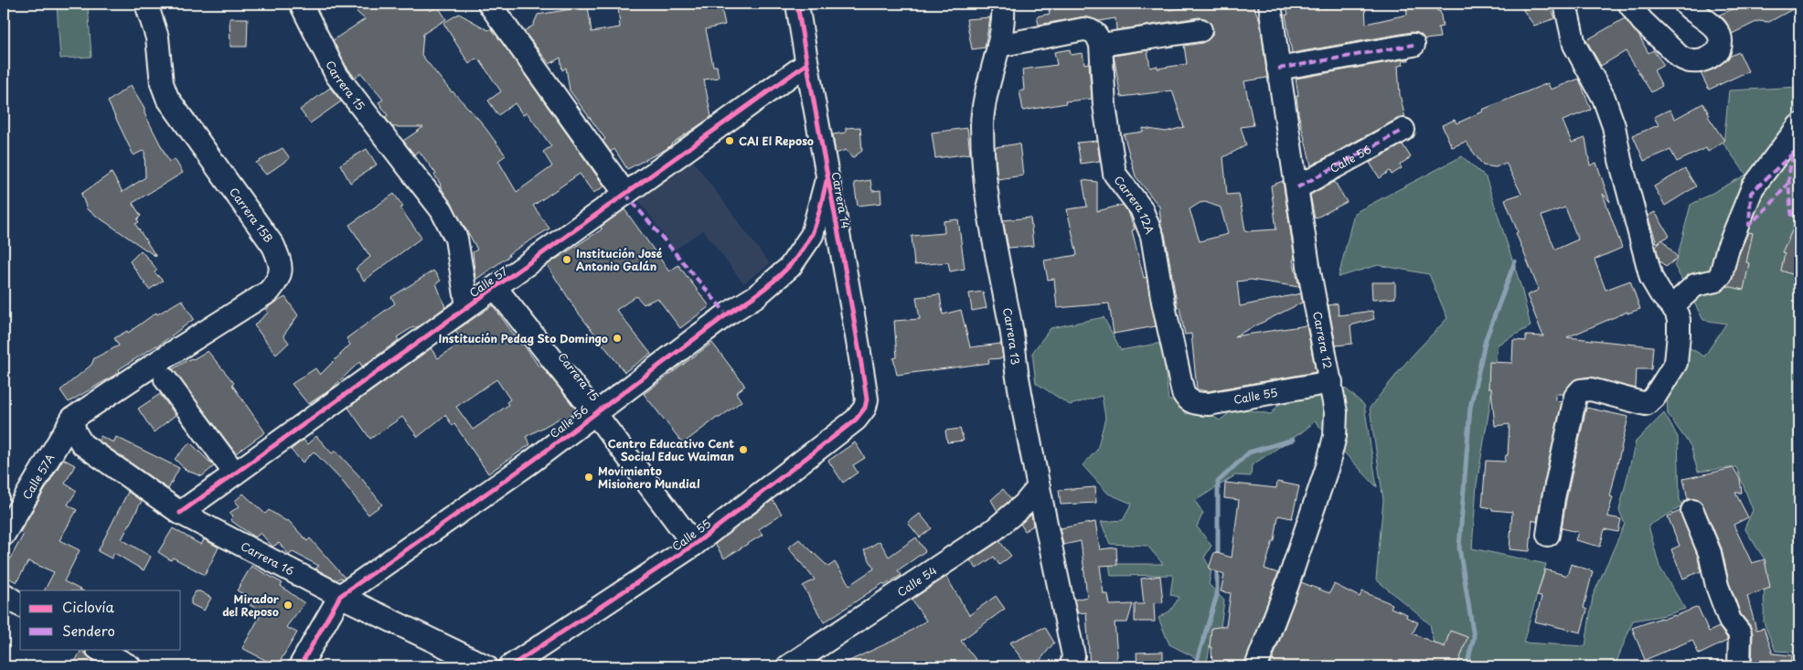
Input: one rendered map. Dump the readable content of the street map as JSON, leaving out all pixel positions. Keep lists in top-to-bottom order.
{
  "streets": {
    "street": [
      "Carrera 15",
      "Calle 56",
      "Carrera 14",
      "Carrera 12A",
      "Carrera 15B",
      "Calle 57",
      "Carrera 13",
      "Carrera 12",
      "Calle 55",
      "Calle 57A",
      "Carrera 16",
      "Calle 54"
    ]
  },
  "crossings": [
    ["Carrera 15", "Calle 56"],
    ["Carrera 15", "Calle 57"],
    ["Carrera 15", "Calle 55"],
    ["Calle 56", "Carrera 14"],
    ["Calle 56", "Carrera 12"],
    ["Calle 56", "Carrera 16"],
    ["Carrera 14", "Calle 57"],
    ["Carrera 14", "Calle 55"],
    ["Carrera 12A", "Calle 55"],
    ["Carrera 15B", "Calle 57A"],
    ["Carrera 15B", "Carrera 16"],
    ["Calle 57", "Carrera 16"],
    ["Carrera 13", "Calle 54"],
    ["Carrera 12", "Calle 55"],
    ["Calle 57A", "Carrera 16"]
  ],
  "places": [
    "CAI El Reposo",
    "Institución José Antonio Galán",
    "Institución Pedag Sto Domingo",
    "Centro Educativo Cent Social Educ Waiman",
    "Movimiento Misionero Mundial",
    "Mirador del Reposo"
  ],
  "legend": ["Ciclovía", "Sendero"]
}
